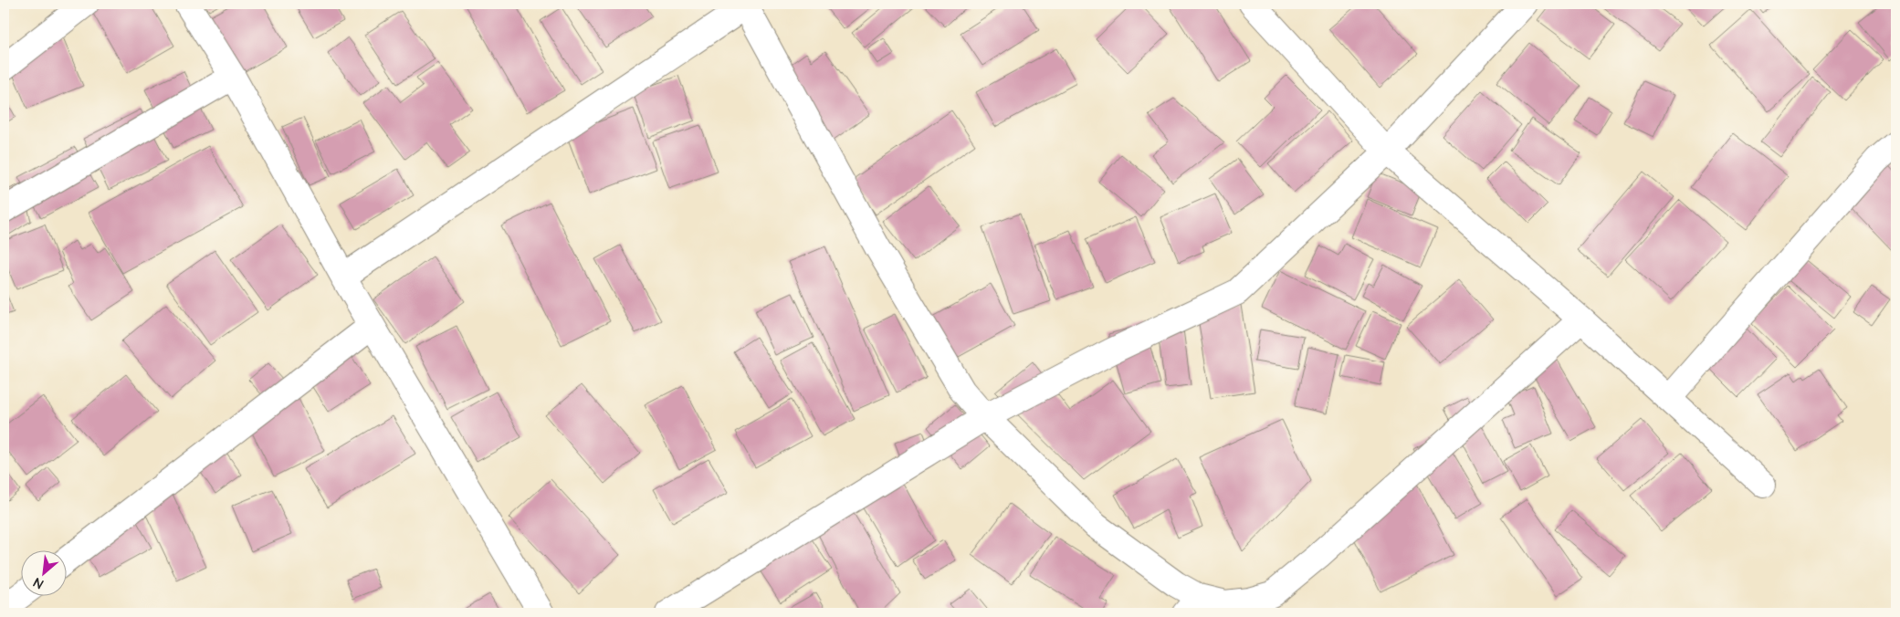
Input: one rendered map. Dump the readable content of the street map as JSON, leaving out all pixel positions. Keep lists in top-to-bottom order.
{
  "north": "bottom left"
}
